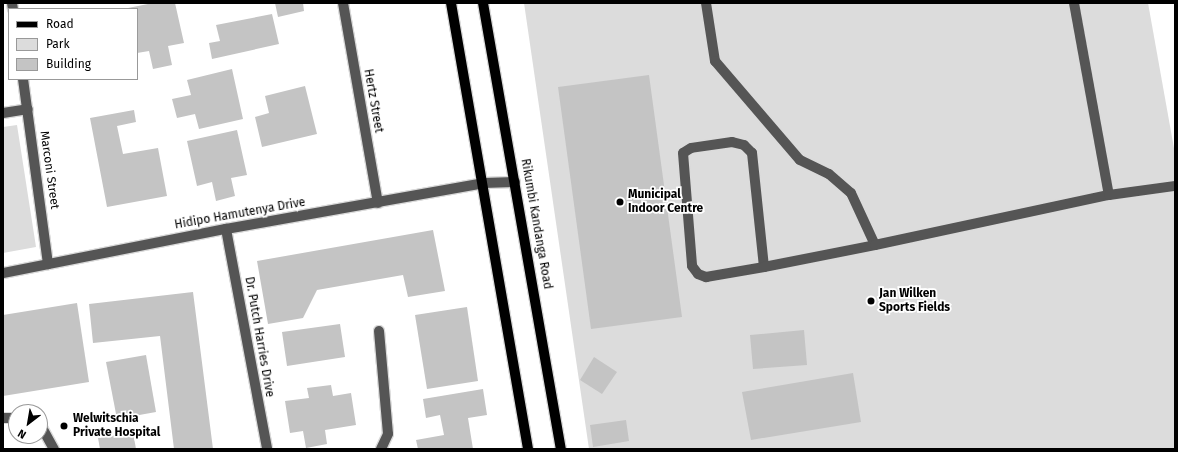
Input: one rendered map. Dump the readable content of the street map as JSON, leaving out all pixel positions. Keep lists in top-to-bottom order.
{
  "streets": {
    "main road": ["Rikumbi Kandanga Road"],
    "street": [
      "Hertz Street",
      "Marconi Street",
      "Hidipo Hamutenya Drive",
      "Dr. Putch Harries Drive"
    ]
  },
  "crossings": [
    ["Hertz Street", "Hidipo Hamutenya Drive"],
    ["Marconi Street", "Hidipo Hamutenya Drive"],
    ["Hidipo Hamutenya Drive", "Rikumbi Kandanga Road"],
    ["Hidipo Hamutenya Drive", "Dr. Putch Harries Drive"]
  ],
  "places": ["Municipal Indoor Centre", "Jan Wilken Sports Fields", "Welwitschia Private Hospital"],
  "legend": ["Road", "Park", "Building"],
  "north": "bottom left"
}
